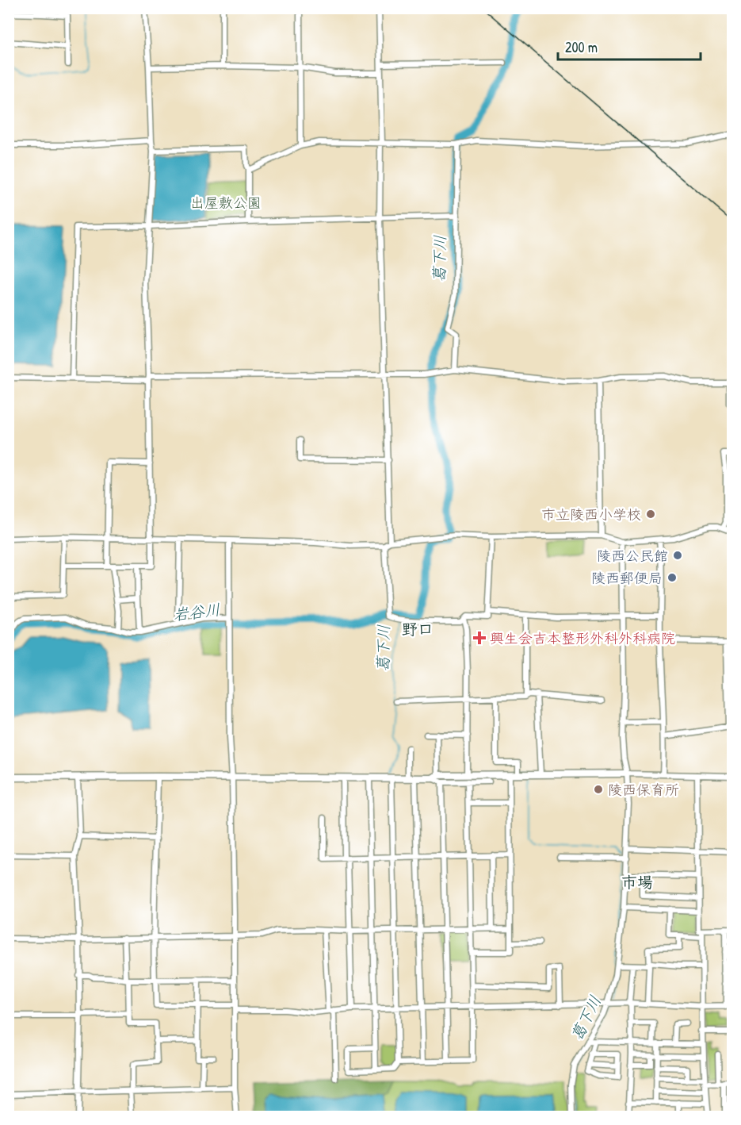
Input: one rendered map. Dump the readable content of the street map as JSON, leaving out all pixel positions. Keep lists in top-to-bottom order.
{
  "districts": ["野口", "市場"],
  "water": ["葛下川", "岩谷川"],
  "parks": ["出屋敷公園"],
  "places": {
    "other": [
      "市立陵西小学校",
      "陵西公民館",
      "陵西郵便局",
      "陵西保育所"
    ],
    "health": ["興生会吉本整形外科外科病院"]
  },
  "scale_bar": "200 m"
}
